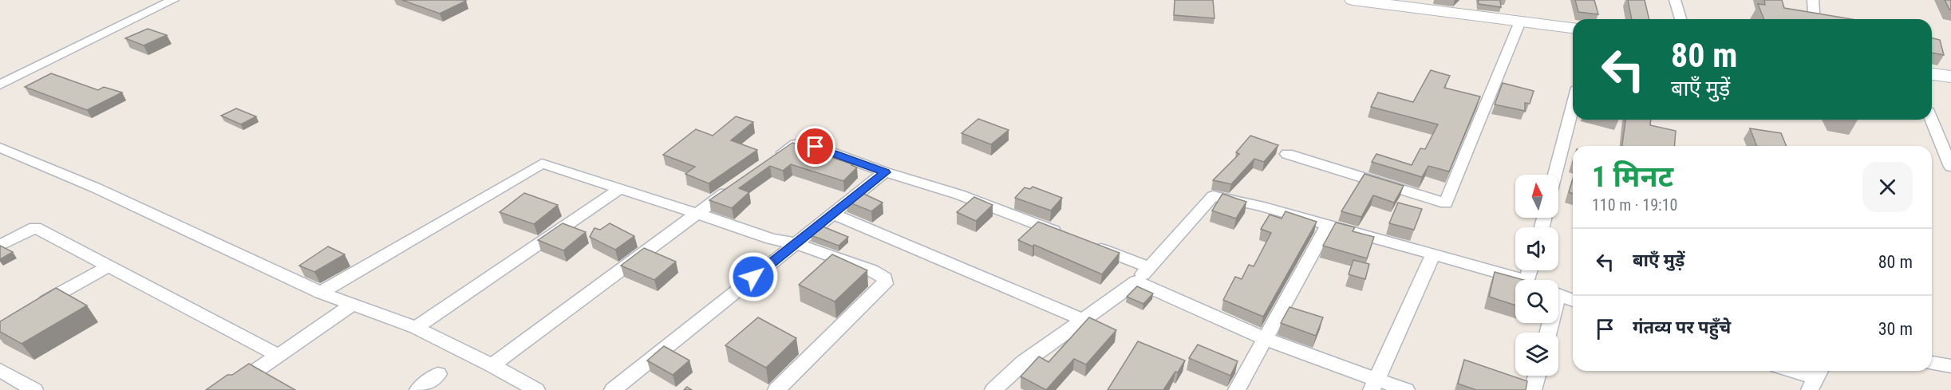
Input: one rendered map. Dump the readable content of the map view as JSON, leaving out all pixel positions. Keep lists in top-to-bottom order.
{
  "north": "top",
  "page": {
    "turn": ["80 m", "बाएँ मुड़ें"],
    "heading": ["1 मिनट", "110 m · 19:10"],
    "list": [
      {
        "name": "बाएँ मुड़ें",
        "value": "80 m"
      },
      {
        "name": "गंतव्य पर पहुँचे",
        "value": "30 m"
      }
    ]
  }
}
